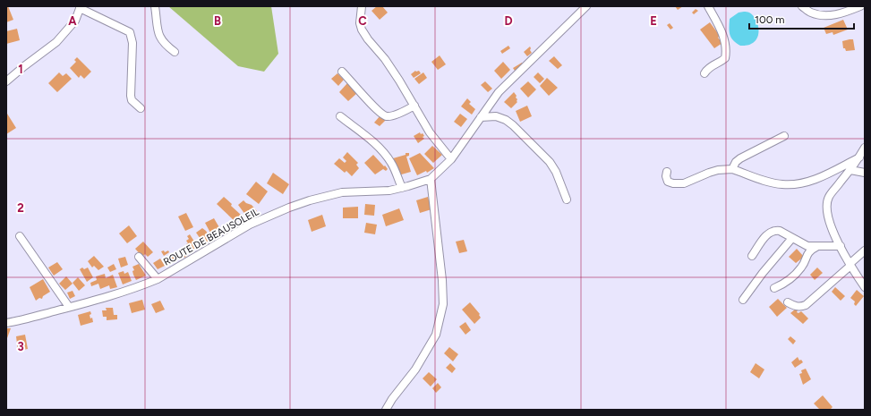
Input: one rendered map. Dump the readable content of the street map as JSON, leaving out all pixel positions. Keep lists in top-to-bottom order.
{
  "streets": {
    "street": ["ROUTE DE BEAUSOLEIL"]
  },
  "scale_bar": "100 m",
  "grid": {
    "columns": [
      "A",
      "B",
      "C",
      "D",
      "E"
    ],
    "rows": ["1", "2", "3"]
  }
}
